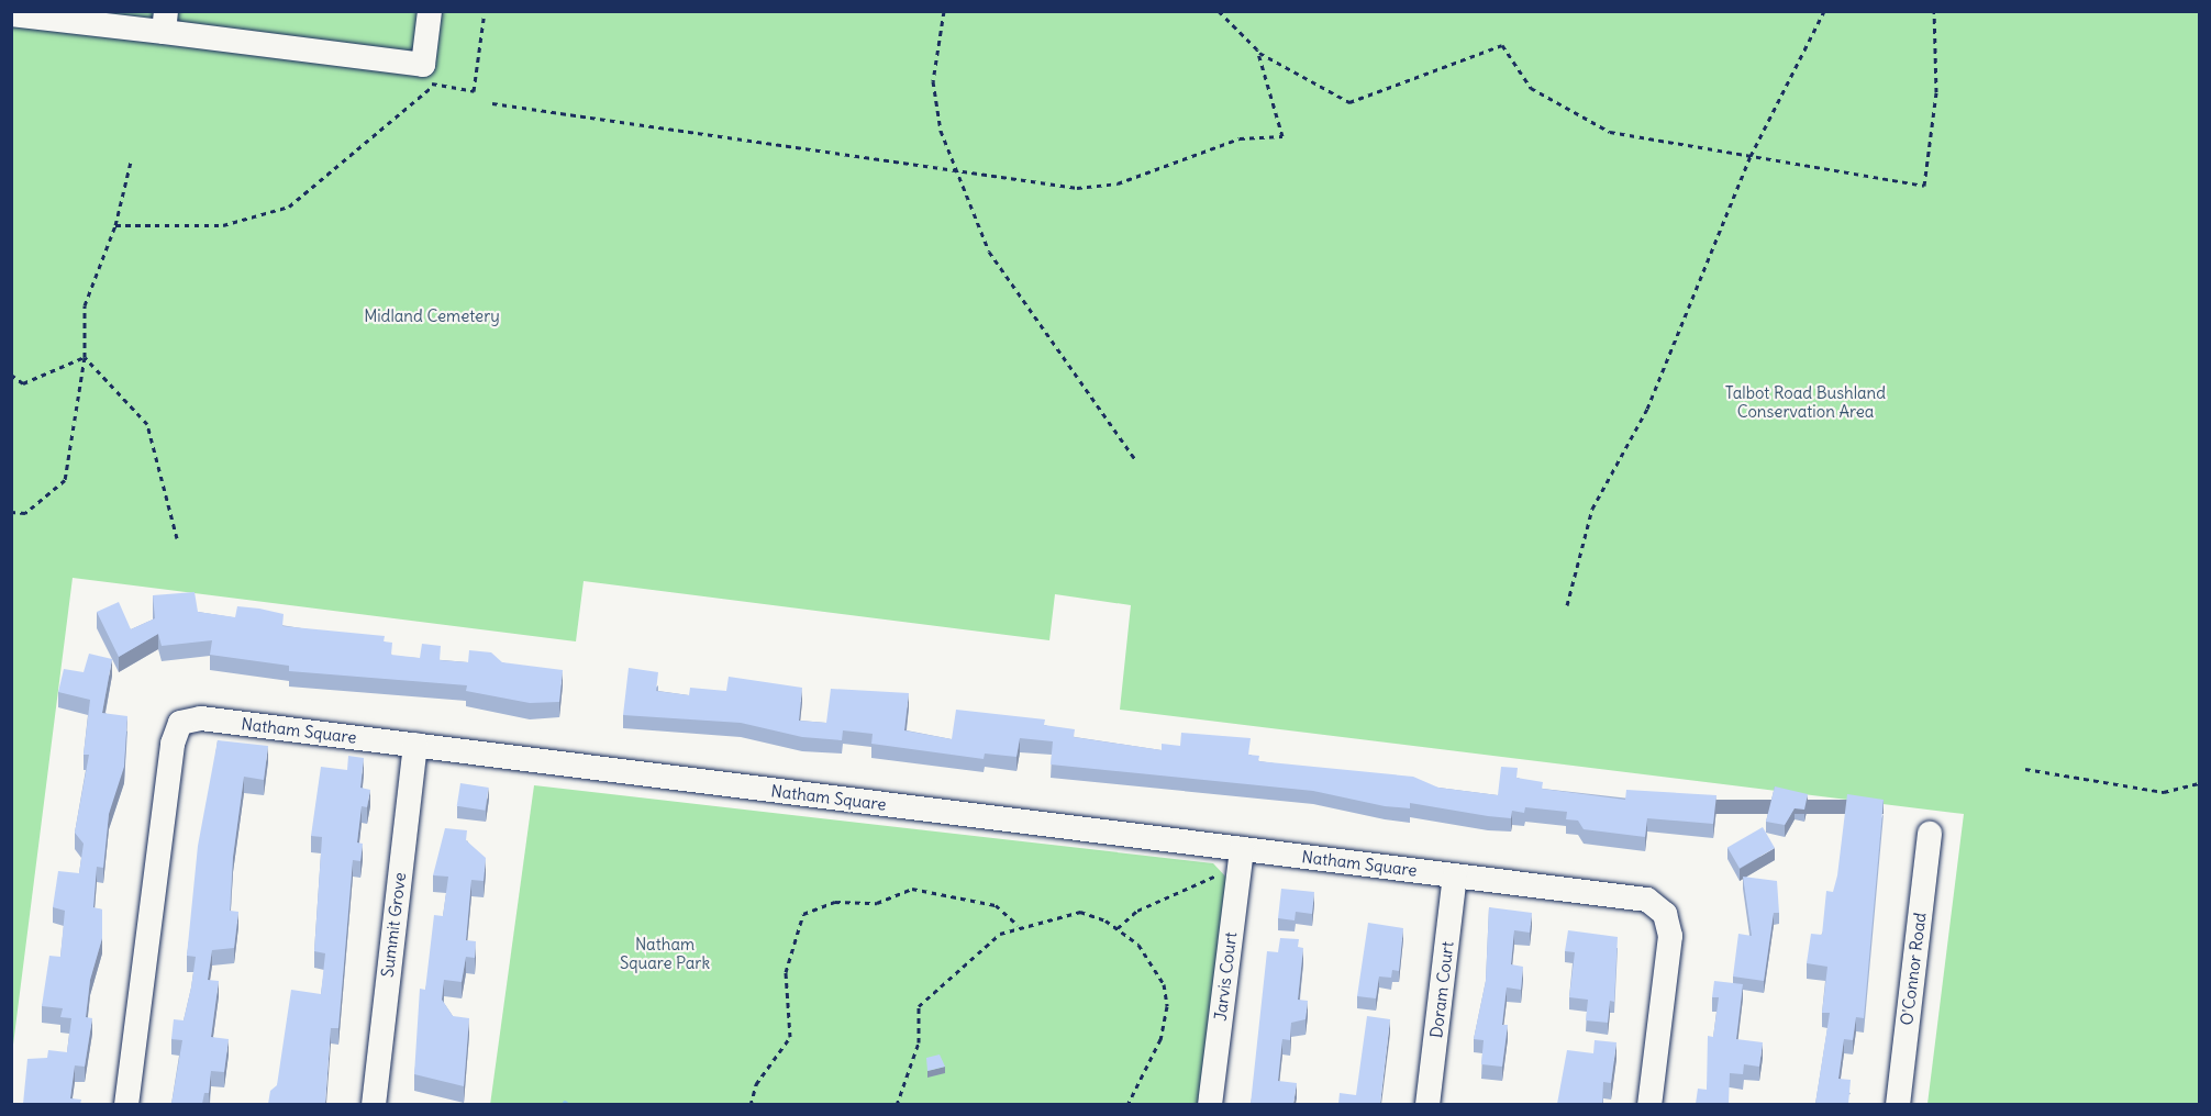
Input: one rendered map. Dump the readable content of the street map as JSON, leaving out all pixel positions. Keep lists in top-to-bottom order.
{
  "streets": {
    "street": [
      "Natham Square",
      "Summit Grove",
      "O'Connor Road",
      "Jarvis Court",
      "Doram Court"
    ]
  },
  "crossings": [
    ["Natham Square", "Summit Grove"],
    ["Natham Square", "Jarvis Court"],
    ["Natham Square", "Doram Court"]
  ],
  "parks": ["Midland Cemetery", "Talbot Road Bushland Conservation Area", "Natham Square Park"]
}
